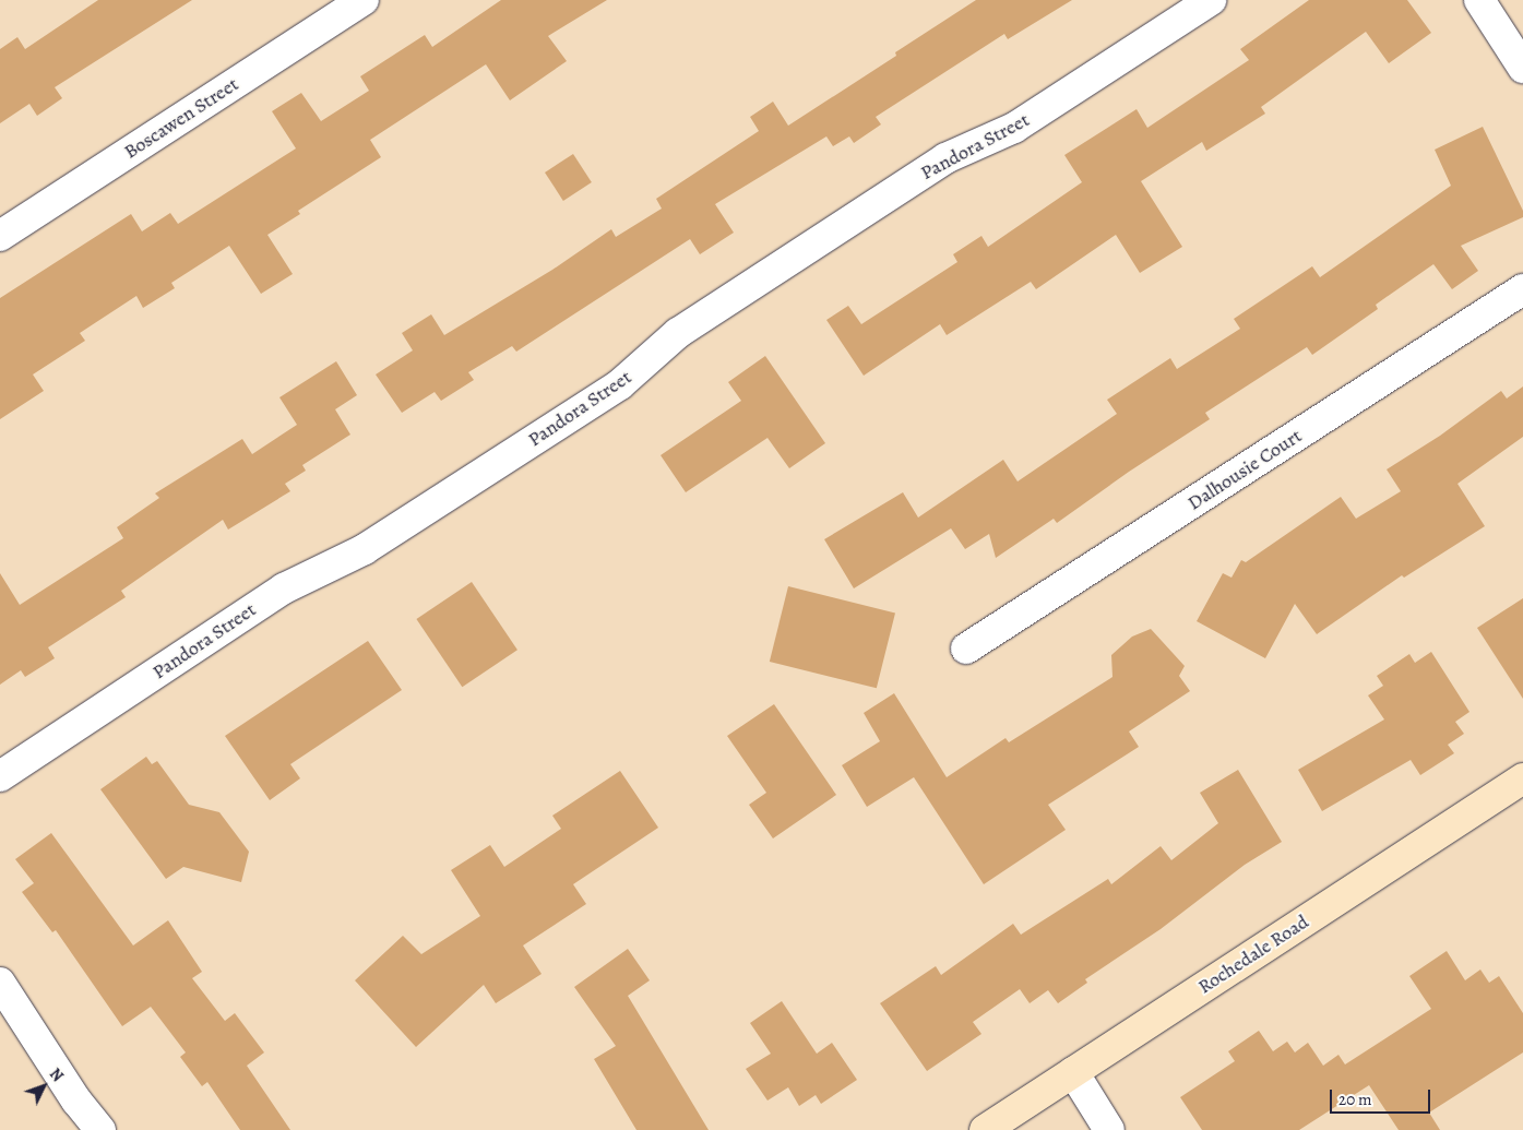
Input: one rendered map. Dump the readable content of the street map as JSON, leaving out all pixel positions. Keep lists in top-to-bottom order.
{
  "streets": {
    "main road": ["Rochedale Road"],
    "street": ["Boscawen Street", "Pandora Street", "Dalhousie Court"]
  },
  "scale_bar": "20 m",
  "north": "top right"
}
